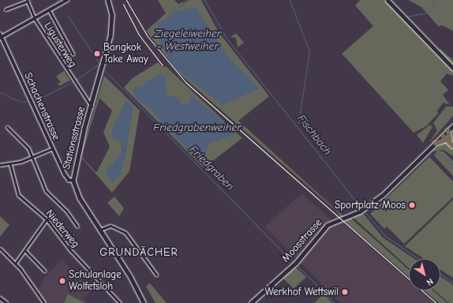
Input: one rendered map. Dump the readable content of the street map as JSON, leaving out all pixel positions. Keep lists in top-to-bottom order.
{
  "streets": {
    "main road": ["Stationsstrasse", "Moosstrasse"],
    "street": ["Ligusterweg", "Schachenstrasse", "Niederweg"]
  },
  "crossings": [
    ["Ligusterweg", "Stationsstrasse"],
    ["Schachenstrasse", "Stationsstrasse"]
  ],
  "districts": ["GRUNDÄCHER"],
  "water": [
    "Ziegeleiweiher - Westweiher",
    "Friedgrabenweiher",
    "Fischbach",
    "Friedgraben"
  ],
  "places": [
    "Bangkok Take Away",
    "Sportplatz Moos",
    "Schulanlage Wolfetsloh",
    "Werkhof Wettswil"
  ],
  "north": "bottom right"
}
